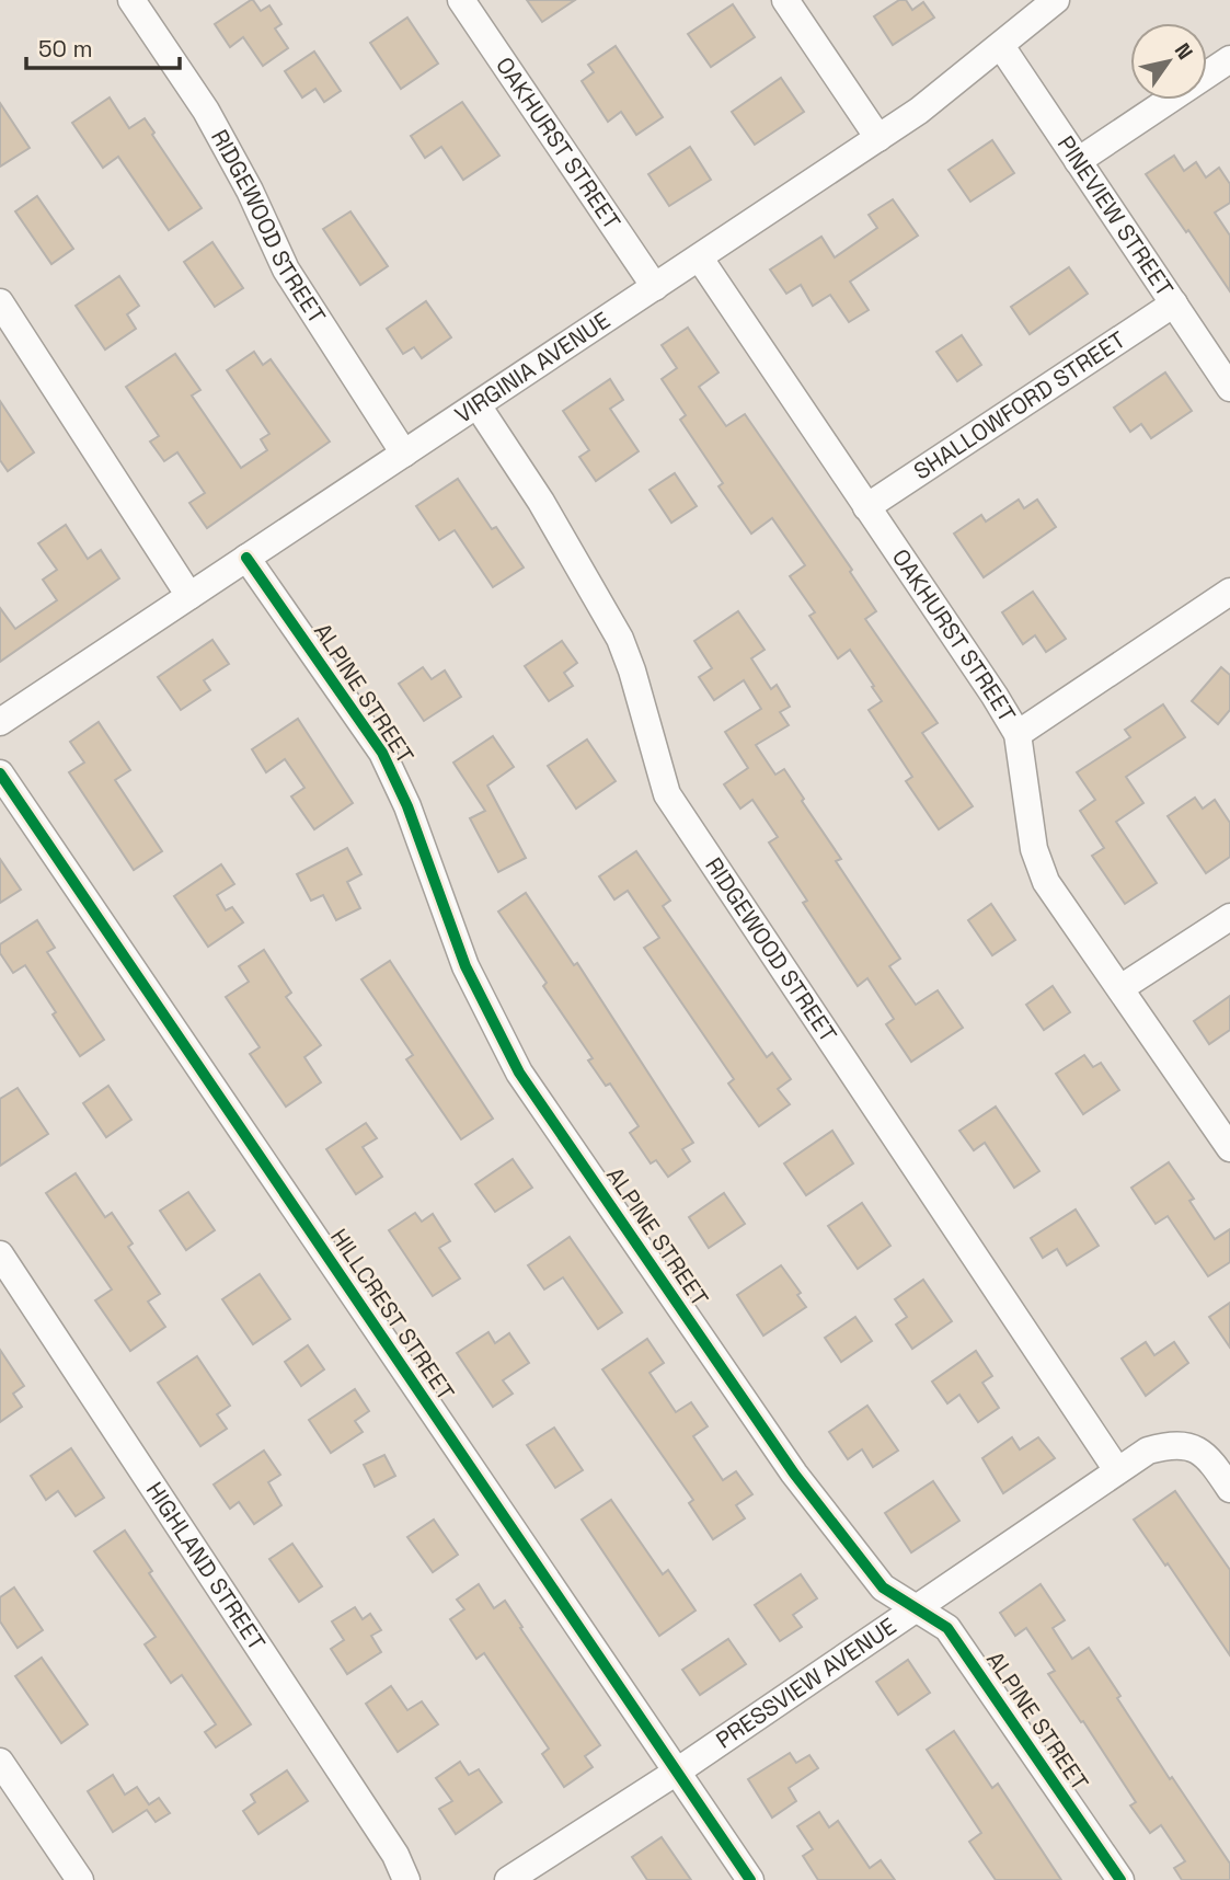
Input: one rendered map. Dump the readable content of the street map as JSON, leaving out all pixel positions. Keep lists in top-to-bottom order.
{
  "streets": {
    "street": [
      "OAKHURST STREET",
      "PINEVIEW STREET",
      "RIDGEWOOD STREET",
      "VIRGINIA AVENUE",
      "SHALLOWFORD STREET",
      "ALPINE STREET",
      "HILLCREST STREET",
      "HIGHLAND STREET",
      "PRESSVIEW AVENUE"
    ]
  },
  "crossings": [
    ["OAKHURST STREET", "VIRGINIA AVENUE"],
    ["OAKHURST STREET", "SHALLOWFORD STREET"],
    ["PINEVIEW STREET", "VIRGINIA AVENUE"],
    ["PINEVIEW STREET", "SHALLOWFORD STREET"],
    ["RIDGEWOOD STREET", "VIRGINIA AVENUE"],
    ["RIDGEWOOD STREET", "PRESSVIEW AVENUE"],
    ["VIRGINIA AVENUE", "ALPINE STREET"],
    ["ALPINE STREET", "PRESSVIEW AVENUE"],
    ["HILLCREST STREET", "PRESSVIEW AVENUE"]
  ],
  "scale_bar": "50 m",
  "north": "top right"
}
